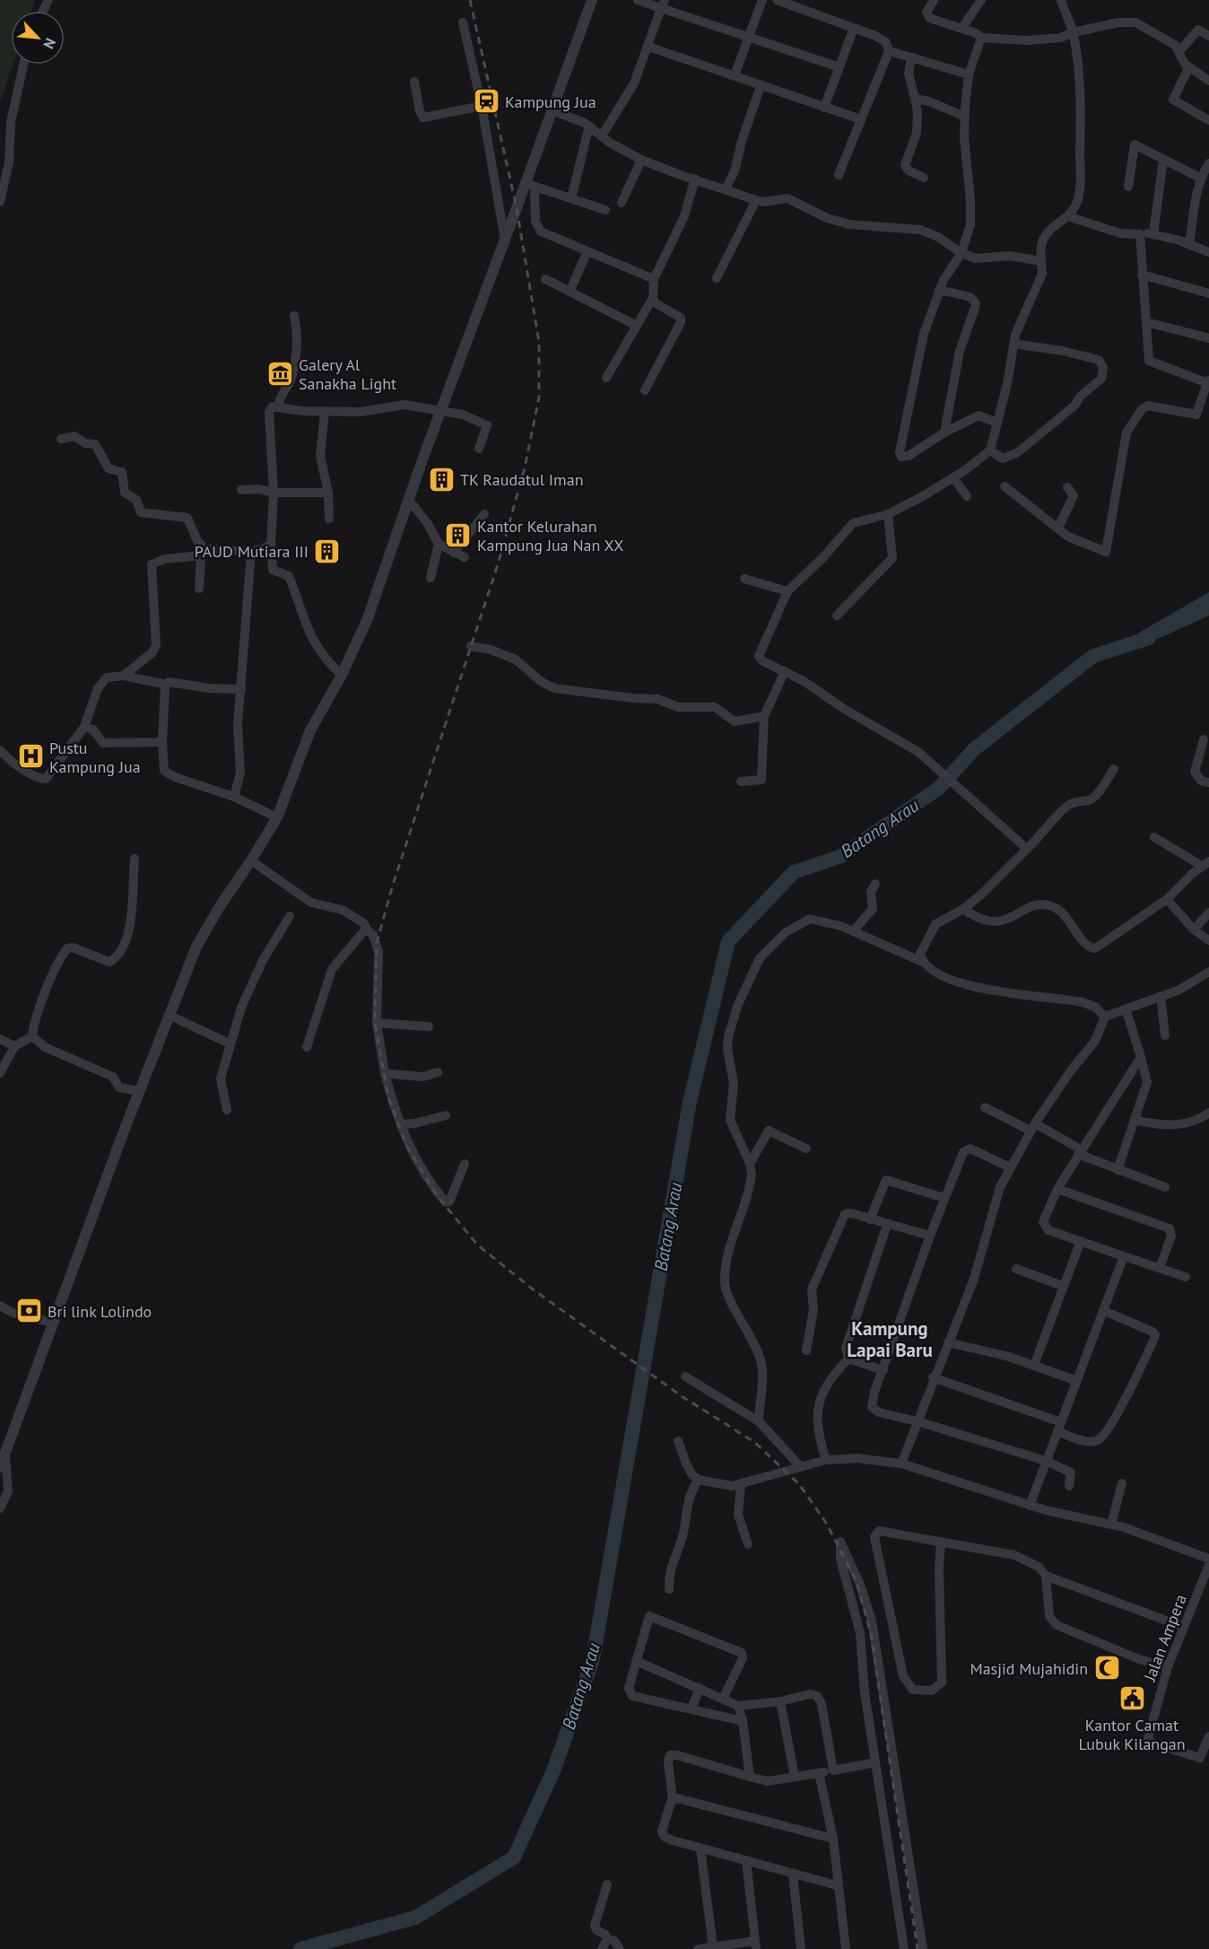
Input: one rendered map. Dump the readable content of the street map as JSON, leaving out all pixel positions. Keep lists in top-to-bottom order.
{
  "streets": {
    "street": ["Jalan Ampera"]
  },
  "districts": ["Kampung Lapai Baru"],
  "water": ["Batang Arau"],
  "places": {
    "station": ["Kampung Jua"],
    "museum": ["Galery Al Sanakha Light"],
    "building": ["TK Raudatul Iman", "Kantor Kelurahan Kampung Jua Nan XX", "PAUD Mutiara III"],
    "hospital": ["Pustu Kampung Jua"],
    "bank": ["Bri link Lolindo"],
    "mosque": ["Masjid Mujahidin"],
    "public building": ["Kantor Camat Lubuk Kilangan"]
  },
  "north": "bottom right"
}
